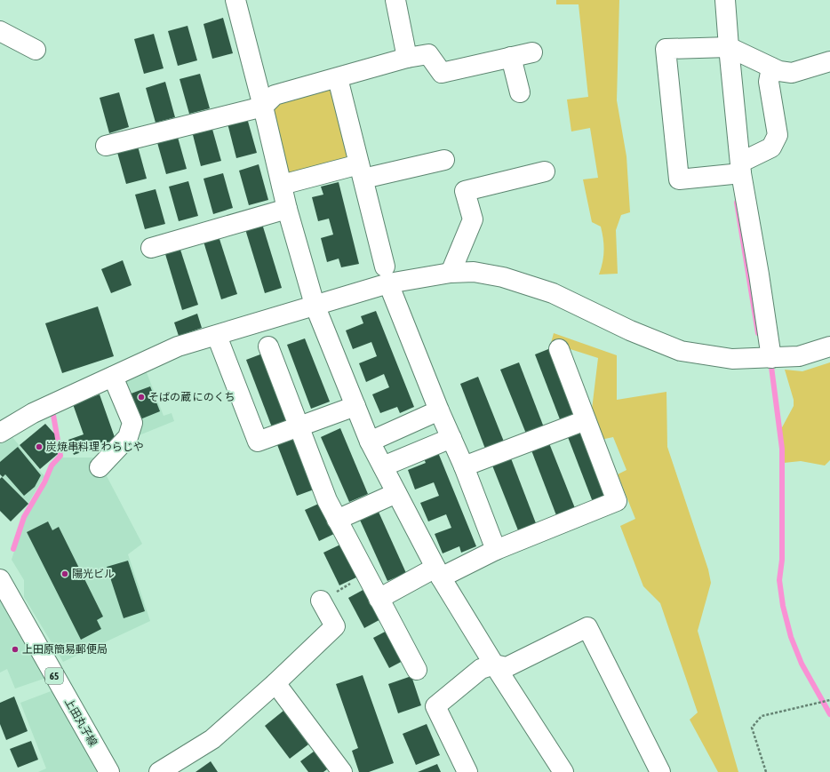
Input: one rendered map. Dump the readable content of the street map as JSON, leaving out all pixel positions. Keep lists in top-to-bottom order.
{
  "streets": {
    "street": ["65", "上田丸子線"]
  },
  "places": [
    "そばの蔵 にのくち",
    "炭焼串料理 わらじや",
    "陽光ビル",
    "上田原簡易郵便局"
  ]
}
